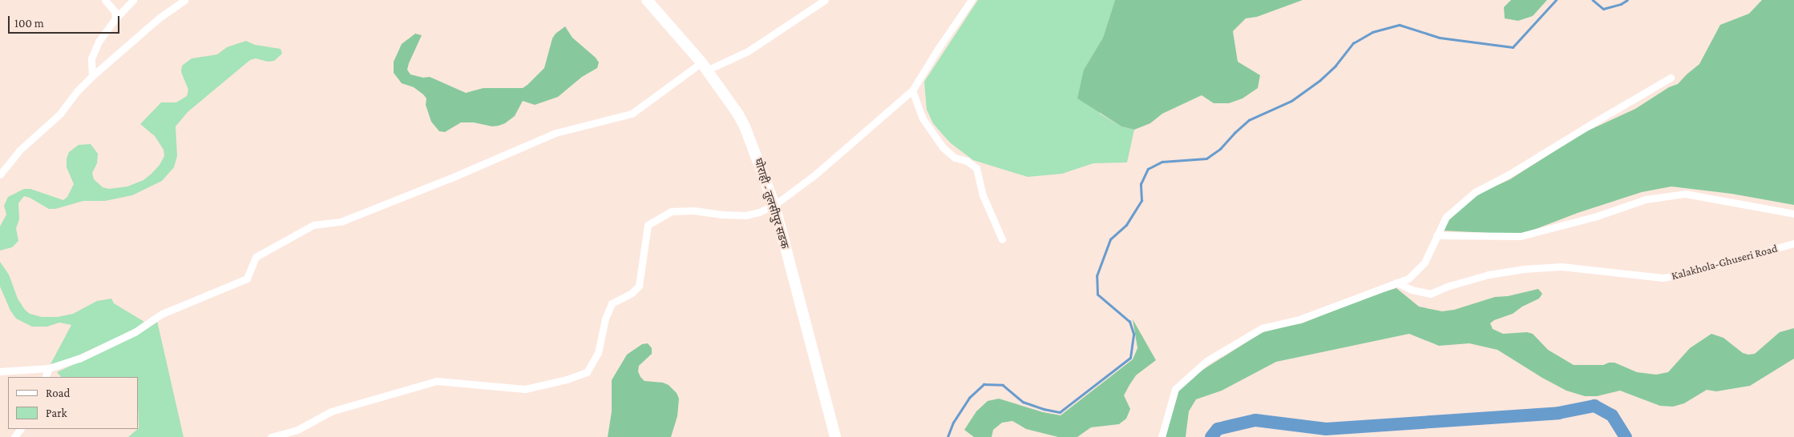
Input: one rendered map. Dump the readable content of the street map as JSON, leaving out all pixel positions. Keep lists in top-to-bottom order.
{
  "streets": {
    "main road": ["घोराही - तुलसीपुर सडक"],
    "street": ["Kalakhola-Ghuseri Road"]
  },
  "legend": ["Road", "Park"],
  "scale_bar": "100 m"
}
